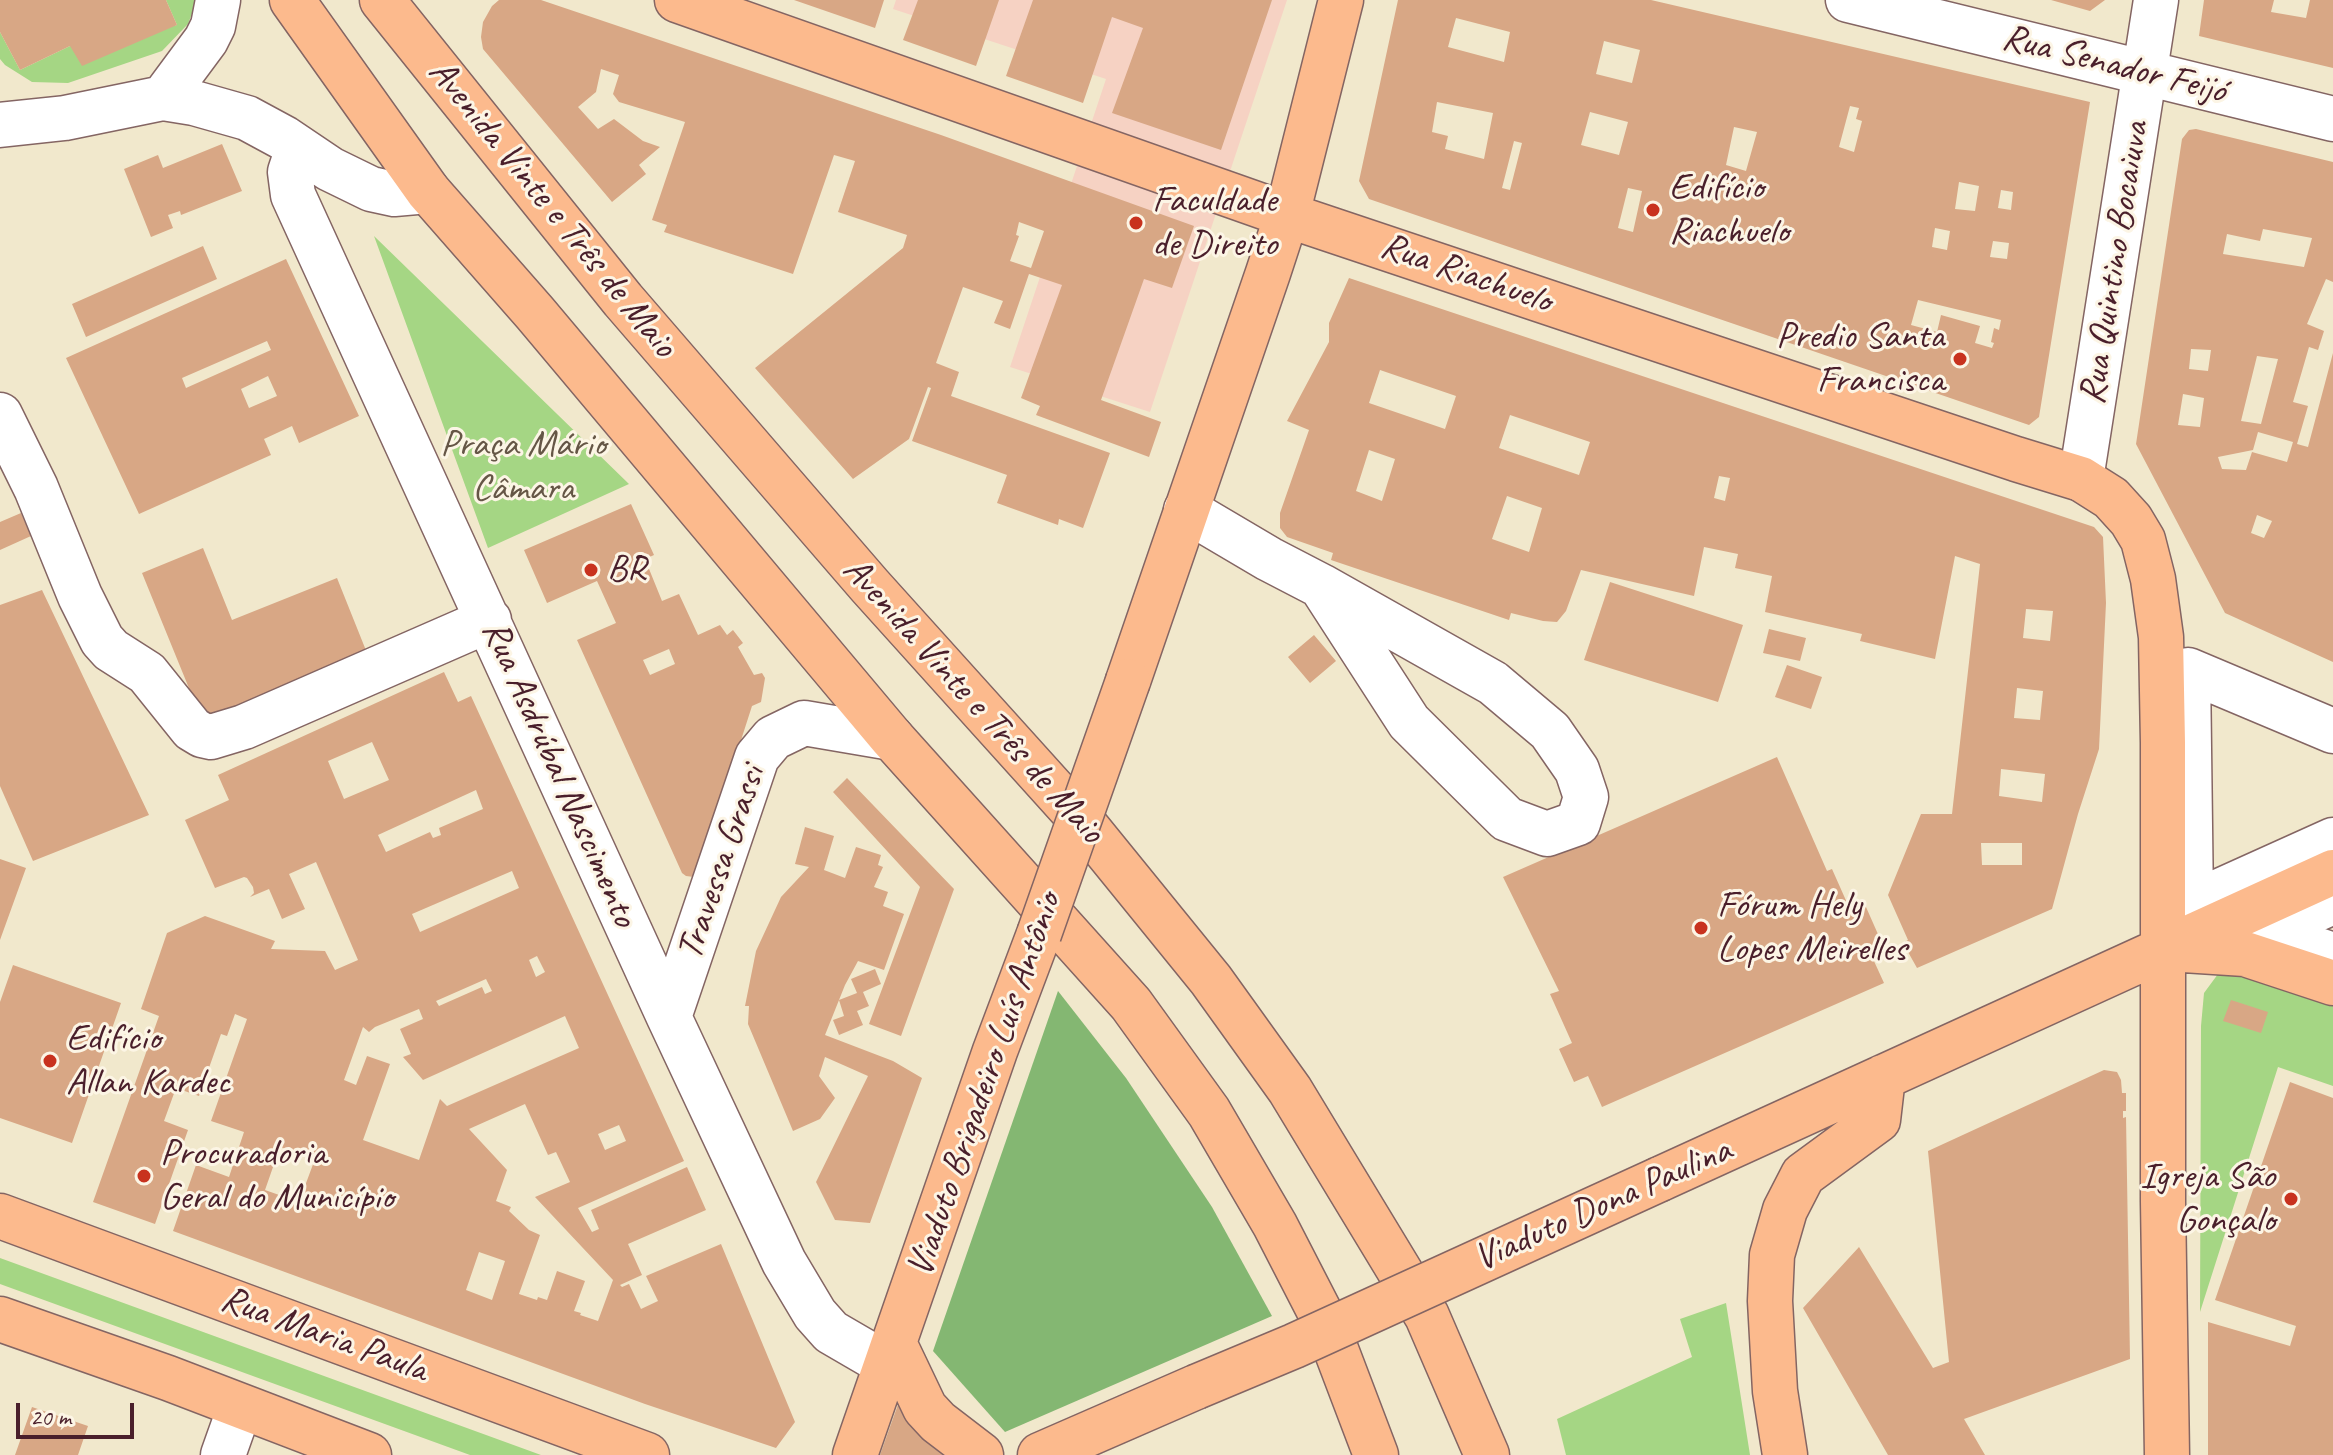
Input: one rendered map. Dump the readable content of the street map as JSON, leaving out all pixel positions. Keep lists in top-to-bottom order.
{
  "streets": {
    "main road": [
      "Avenida Vinte e Três de Maio",
      "Rua Riachuelo",
      "Viaduto Brigadeiro Luís Antônio",
      "Viaduto Dona Paulina",
      "Rua Maria Paula"
    ],
    "street": [
      "Rua Senador Feijó",
      "Rua Quintino Bocaiuva",
      "Rua Asdrúbal Nascimento",
      "Travessa Grassi"
    ]
  },
  "crossings": [
    ["Rua Senador Feijó", "Rua Quintino Bocaiuva"],
    ["Avenida Vinte e Três de Maio", "Travessa Grassi"],
    ["Rua Quintino Bocaiuva", "Rua Riachuelo"],
    ["Rua Riachuelo", "Viaduto Brigadeiro Luís Antônio"],
    ["Rua Riachuelo", "Viaduto Dona Paulina"],
    ["Rua Asdrúbal Nascimento", "Travessa Grassi"],
    ["Rua Asdrúbal Nascimento", "Viaduto Brigadeiro Luís Antônio"]
  ],
  "parks": ["Praça Mário Câmara"],
  "places": [
    "Edifício Riachuelo",
    "Faculdade de Direito",
    "Predio Santa Francisca",
    "BR",
    "Fórum Hely Lopes Meirelles",
    "Edifício Allan Kardec",
    "Procuradoria Geral do Município",
    "Igreja São Gonçalo"
  ],
  "scale_bar": "20 m"
}
